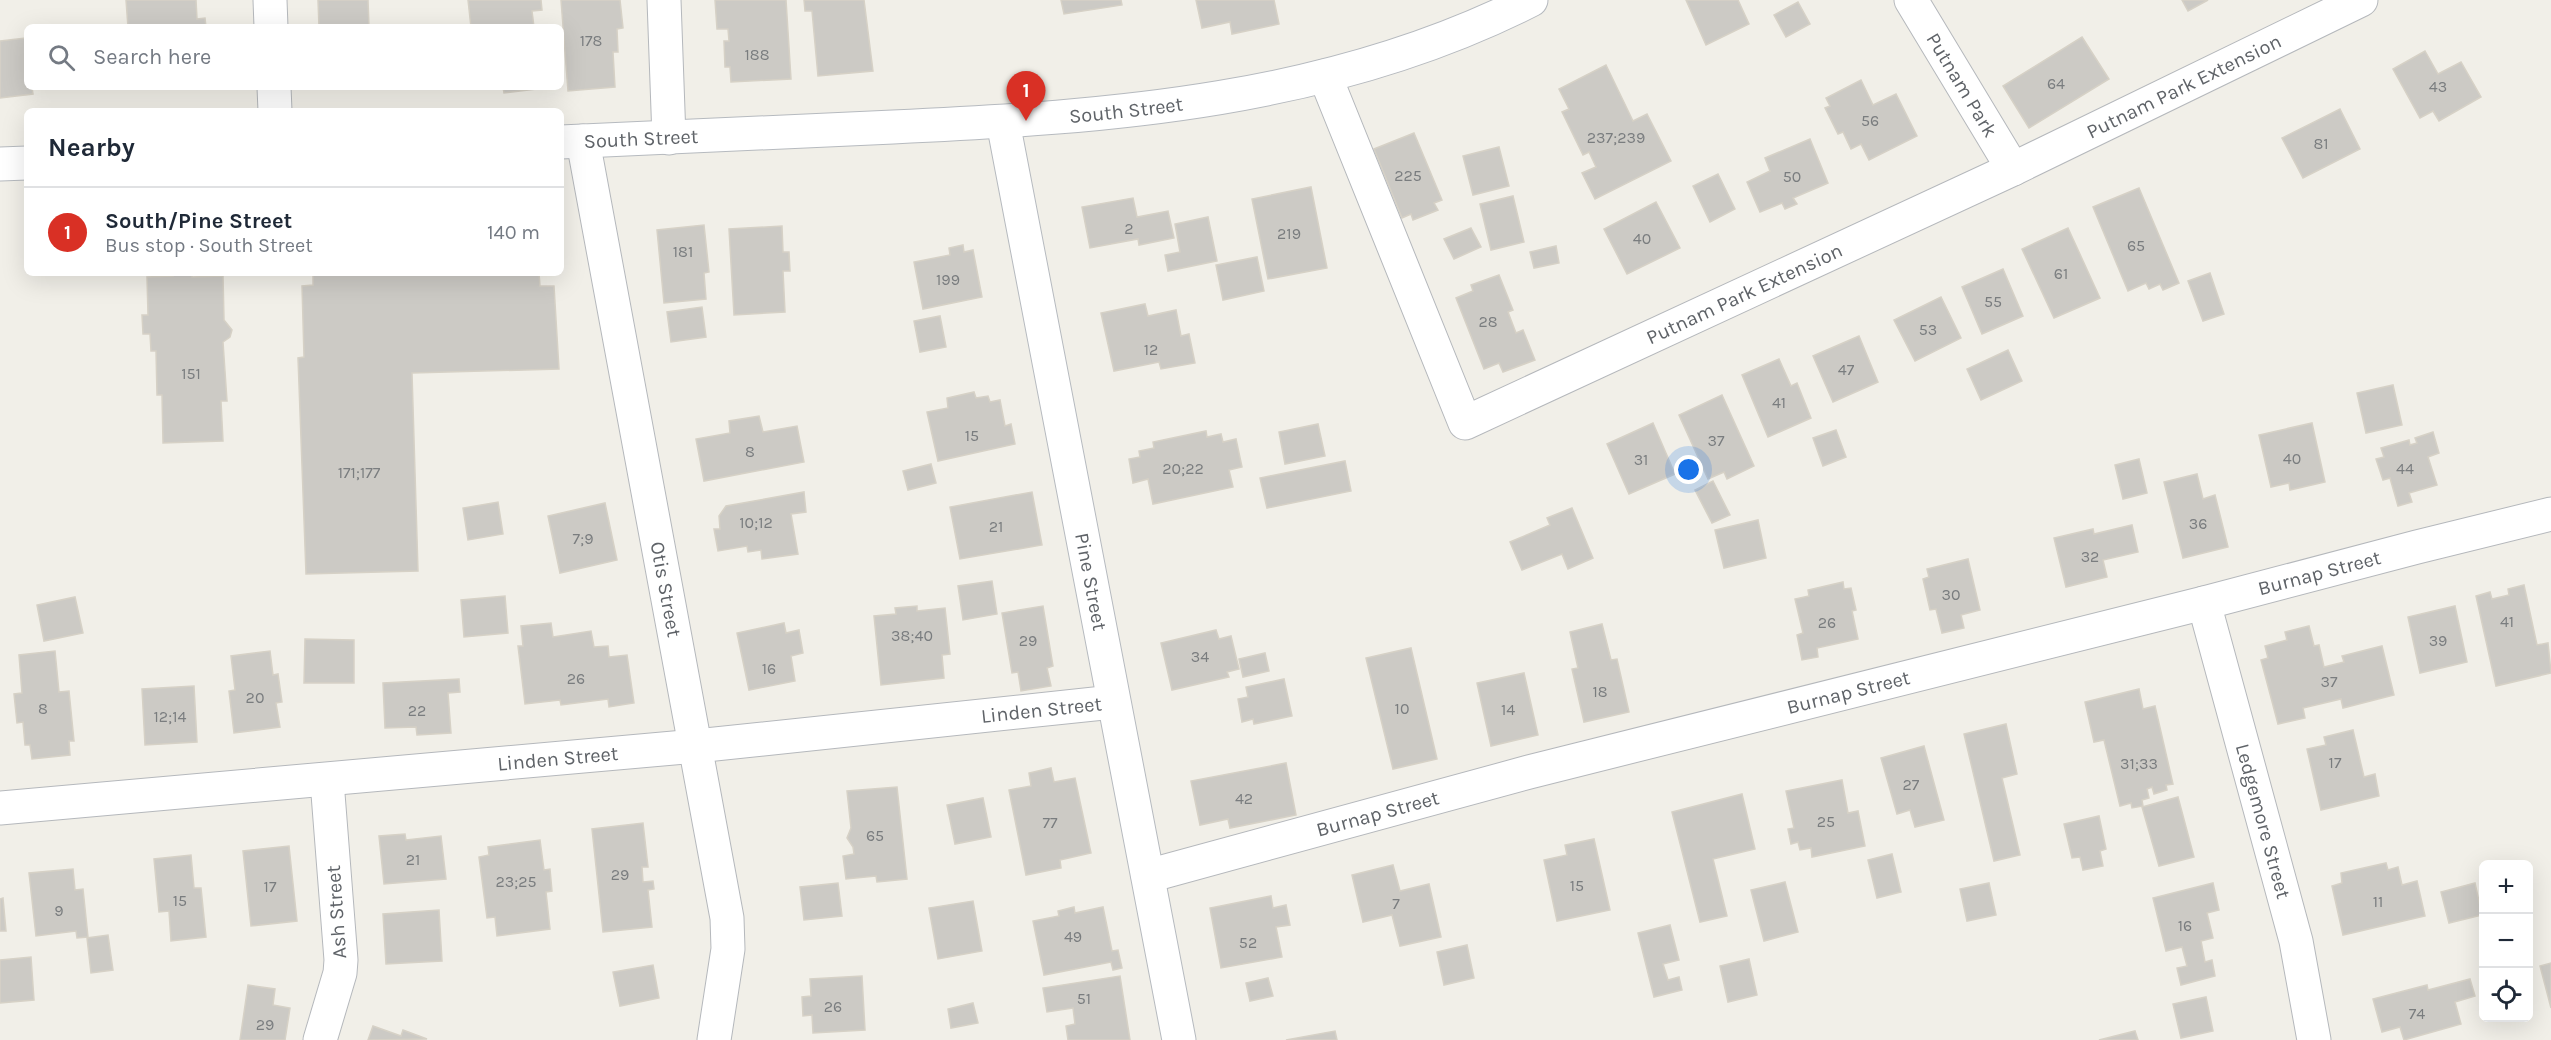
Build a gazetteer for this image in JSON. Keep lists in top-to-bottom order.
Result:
{
  "streets": {
    "street": [
      "Putnam Park",
      "Putnam Park Extension",
      "South Street",
      "Burnap Street",
      "Pine Street",
      "Otis Street",
      "Linden Street",
      "Ledgemore Street",
      "Ash Street"
    ]
  },
  "crossings": [
    ["Putnam Park", "Putnam Park Extension"],
    ["Putnam Park Extension", "South Street"],
    ["South Street", "Pine Street"],
    ["South Street", "Otis Street"],
    ["Burnap Street", "Pine Street"],
    ["Burnap Street", "Ledgemore Street"],
    ["Pine Street", "Linden Street"],
    ["Otis Street", "Linden Street"],
    ["Linden Street", "Ash Street"]
  ],
  "house_numbers": [
    "178",
    "188",
    "64",
    "43",
    "56",
    "237;239",
    "81",
    "225",
    "50",
    "2",
    "219",
    "40",
    "65",
    "181",
    "61",
    "199",
    "55",
    "28",
    "53",
    "12",
    "47",
    "151",
    "41",
    "15",
    "37",
    "8",
    "40",
    "31",
    "20;22",
    "44",
    "171;177",
    "10;12",
    "36",
    "21",
    "7;9",
    "32",
    "30",
    "41",
    "26",
    "38;40",
    "29",
    "39",
    "34",
    "16",
    "26",
    "37",
    "18",
    "20",
    "8",
    "10",
    "14",
    "22",
    "12;14",
    "17",
    "31;33",
    "27",
    "42",
    "25",
    "77",
    "65",
    "21",
    "29",
    "23;25",
    "15",
    "17",
    "15",
    "11",
    "7",
    "9",
    "16",
    "49",
    "52",
    "51",
    "26",
    "74",
    "29"
  ],
  "page": {
    "search": "Search here",
    "pins": "1",
    "heading": "Nearby",
    "list": [
      {
        "mark": "1",
        "name": "South/Pine Street",
        "note": "Bus stop · South Street",
        "value": "140 m"
      }
    ],
    "map_buttons": ["+", "−"]
  }
}
